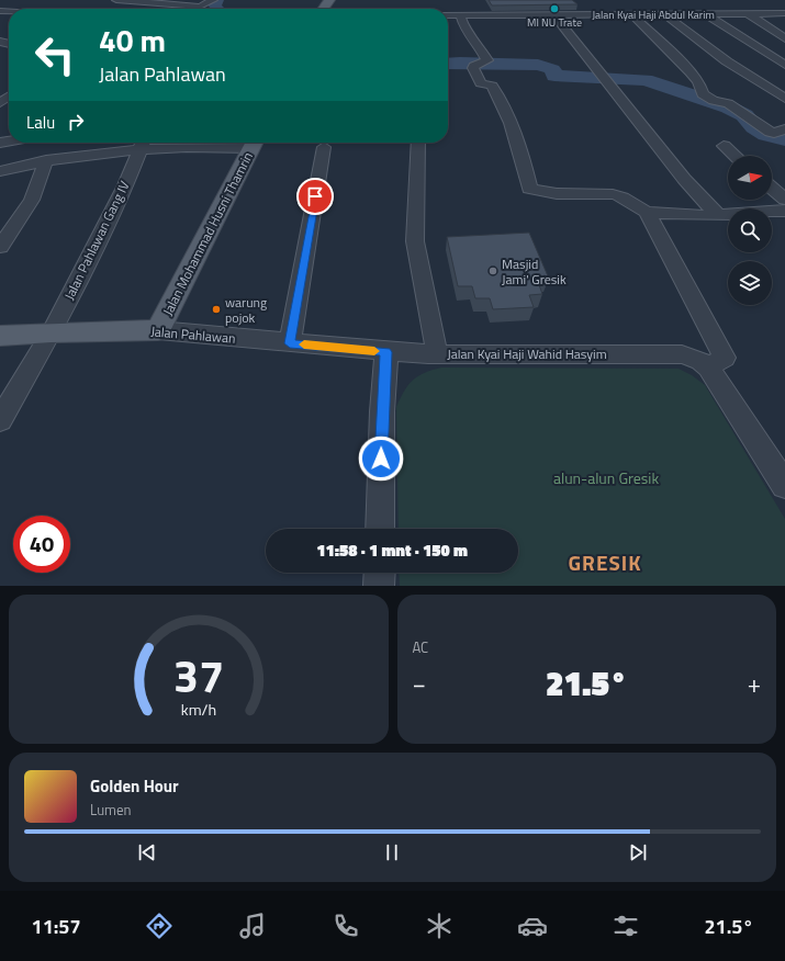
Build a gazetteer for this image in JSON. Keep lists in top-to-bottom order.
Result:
{
  "streets": {
    "main road": ["Jalan Mohammad Husni Thamrin", "Jalan Pahlawan"],
    "street": ["Jalan Kyai Haji Abdul Karim", "Jalan Pahlawan Gang IV", "Jalan Kyai Haji Wahid Hasyim"]
  },
  "crossings": [
    ["Jalan Mohammad Husni Thamrin", "Jalan Pahlawan"],
    ["Jalan Pahlawan Gang IV", "Jalan Pahlawan"],
    ["Jalan Pahlawan", "Jalan Kyai Haji Wahid Hasyim"]
  ],
  "districts": ["GRESIK"],
  "parks": ["alun-alun Gresik"],
  "places": ["MI NU Trate", "Masjid Jami' Gresik", "warung pojok"],
  "north": "right",
  "page": {
    "turn": ["40 m", "Jalan Pahlawan"],
    "then": "Lalu",
    "limit": "40",
    "trip": "11:58 · 1 mnt · 150 m",
    "tile": "AC",
    "heat": ["−", "21.5°", "+"],
    "song": ["Golden Hour", "Lumen"],
    "tabs": ["11:57", "21.5°"],
    "gauge": ["37", "km/h"]
  }
}
